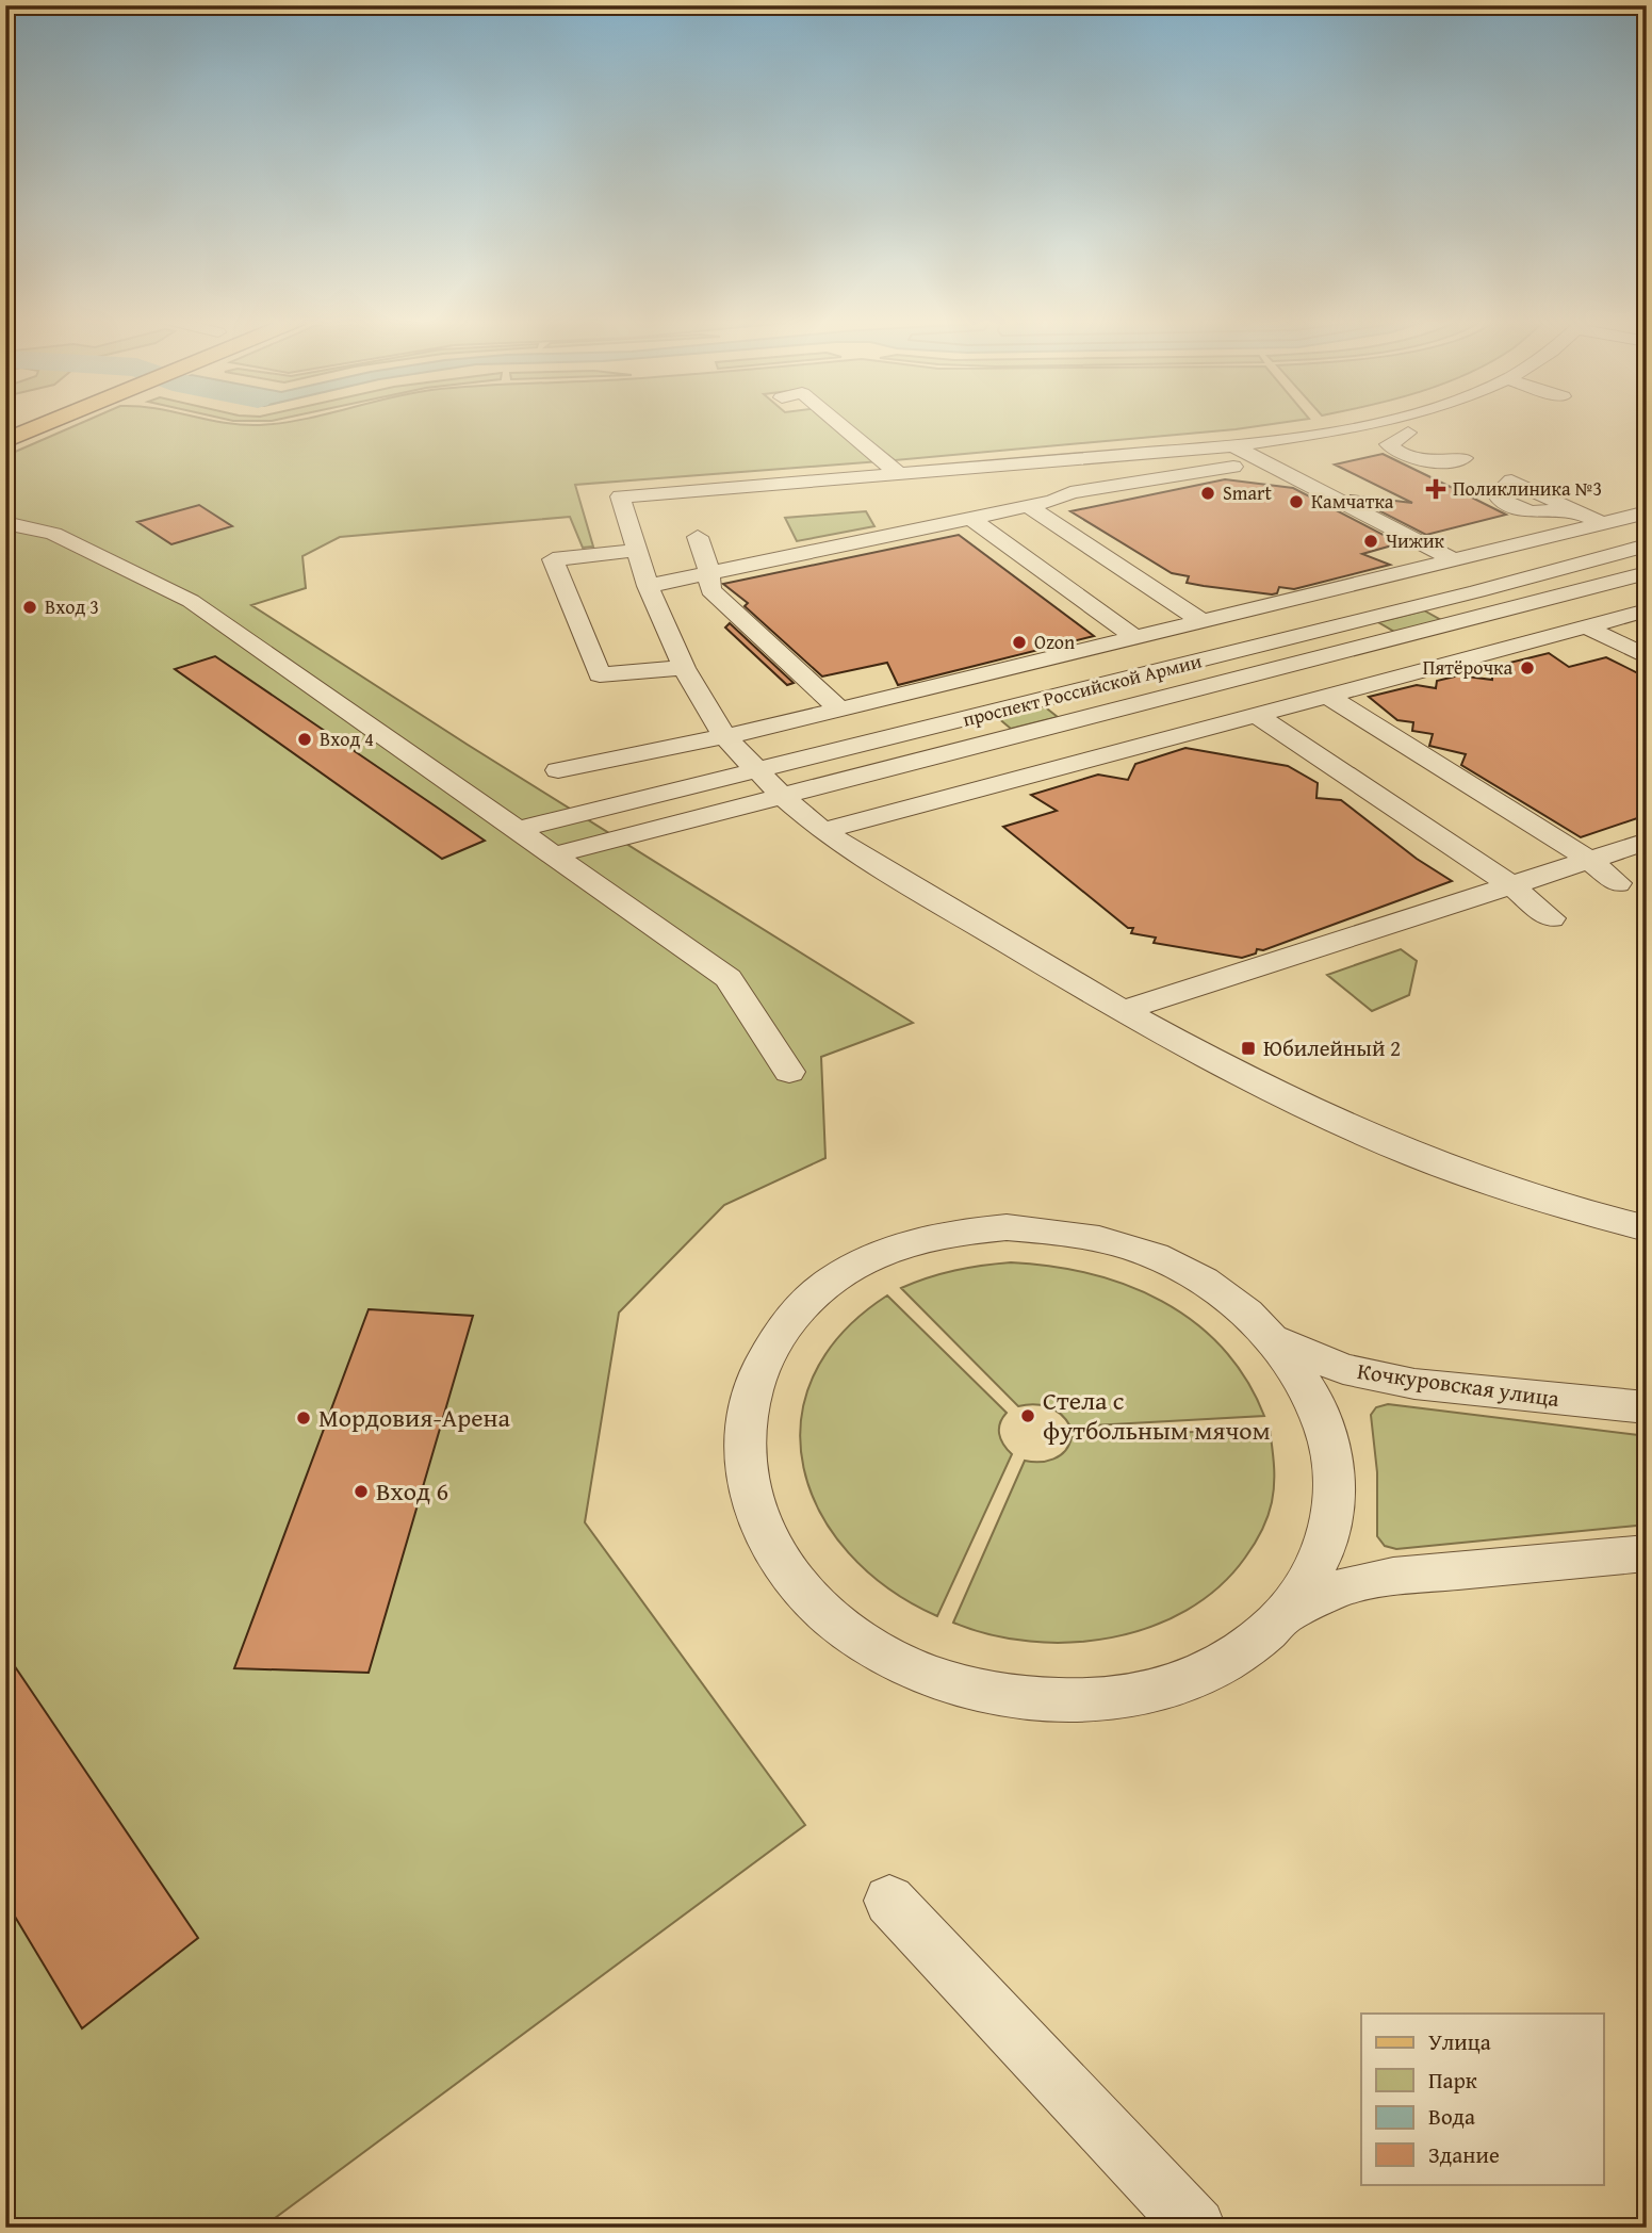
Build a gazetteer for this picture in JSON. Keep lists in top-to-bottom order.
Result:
{
  "streets": {
    "street": ["проспект Российской Армии", "Кочкуровская улица"]
  },
  "places": {
    "health": ["Поликлиника №3"],
    "other": [
      "Smart",
      "Камчатка",
      "Чижик",
      "Вход 3",
      "Ozon",
      "Пятёрочка",
      "Вход 4",
      "Стела с футбольным мячом",
      "Мордовия-Арена",
      "Вход 6"
    ],
    "transit": ["Юбилейный 2"]
  },
  "legend": [
    "Улица",
    "Парк",
    "Вода",
    "Здание"
  ]
}
